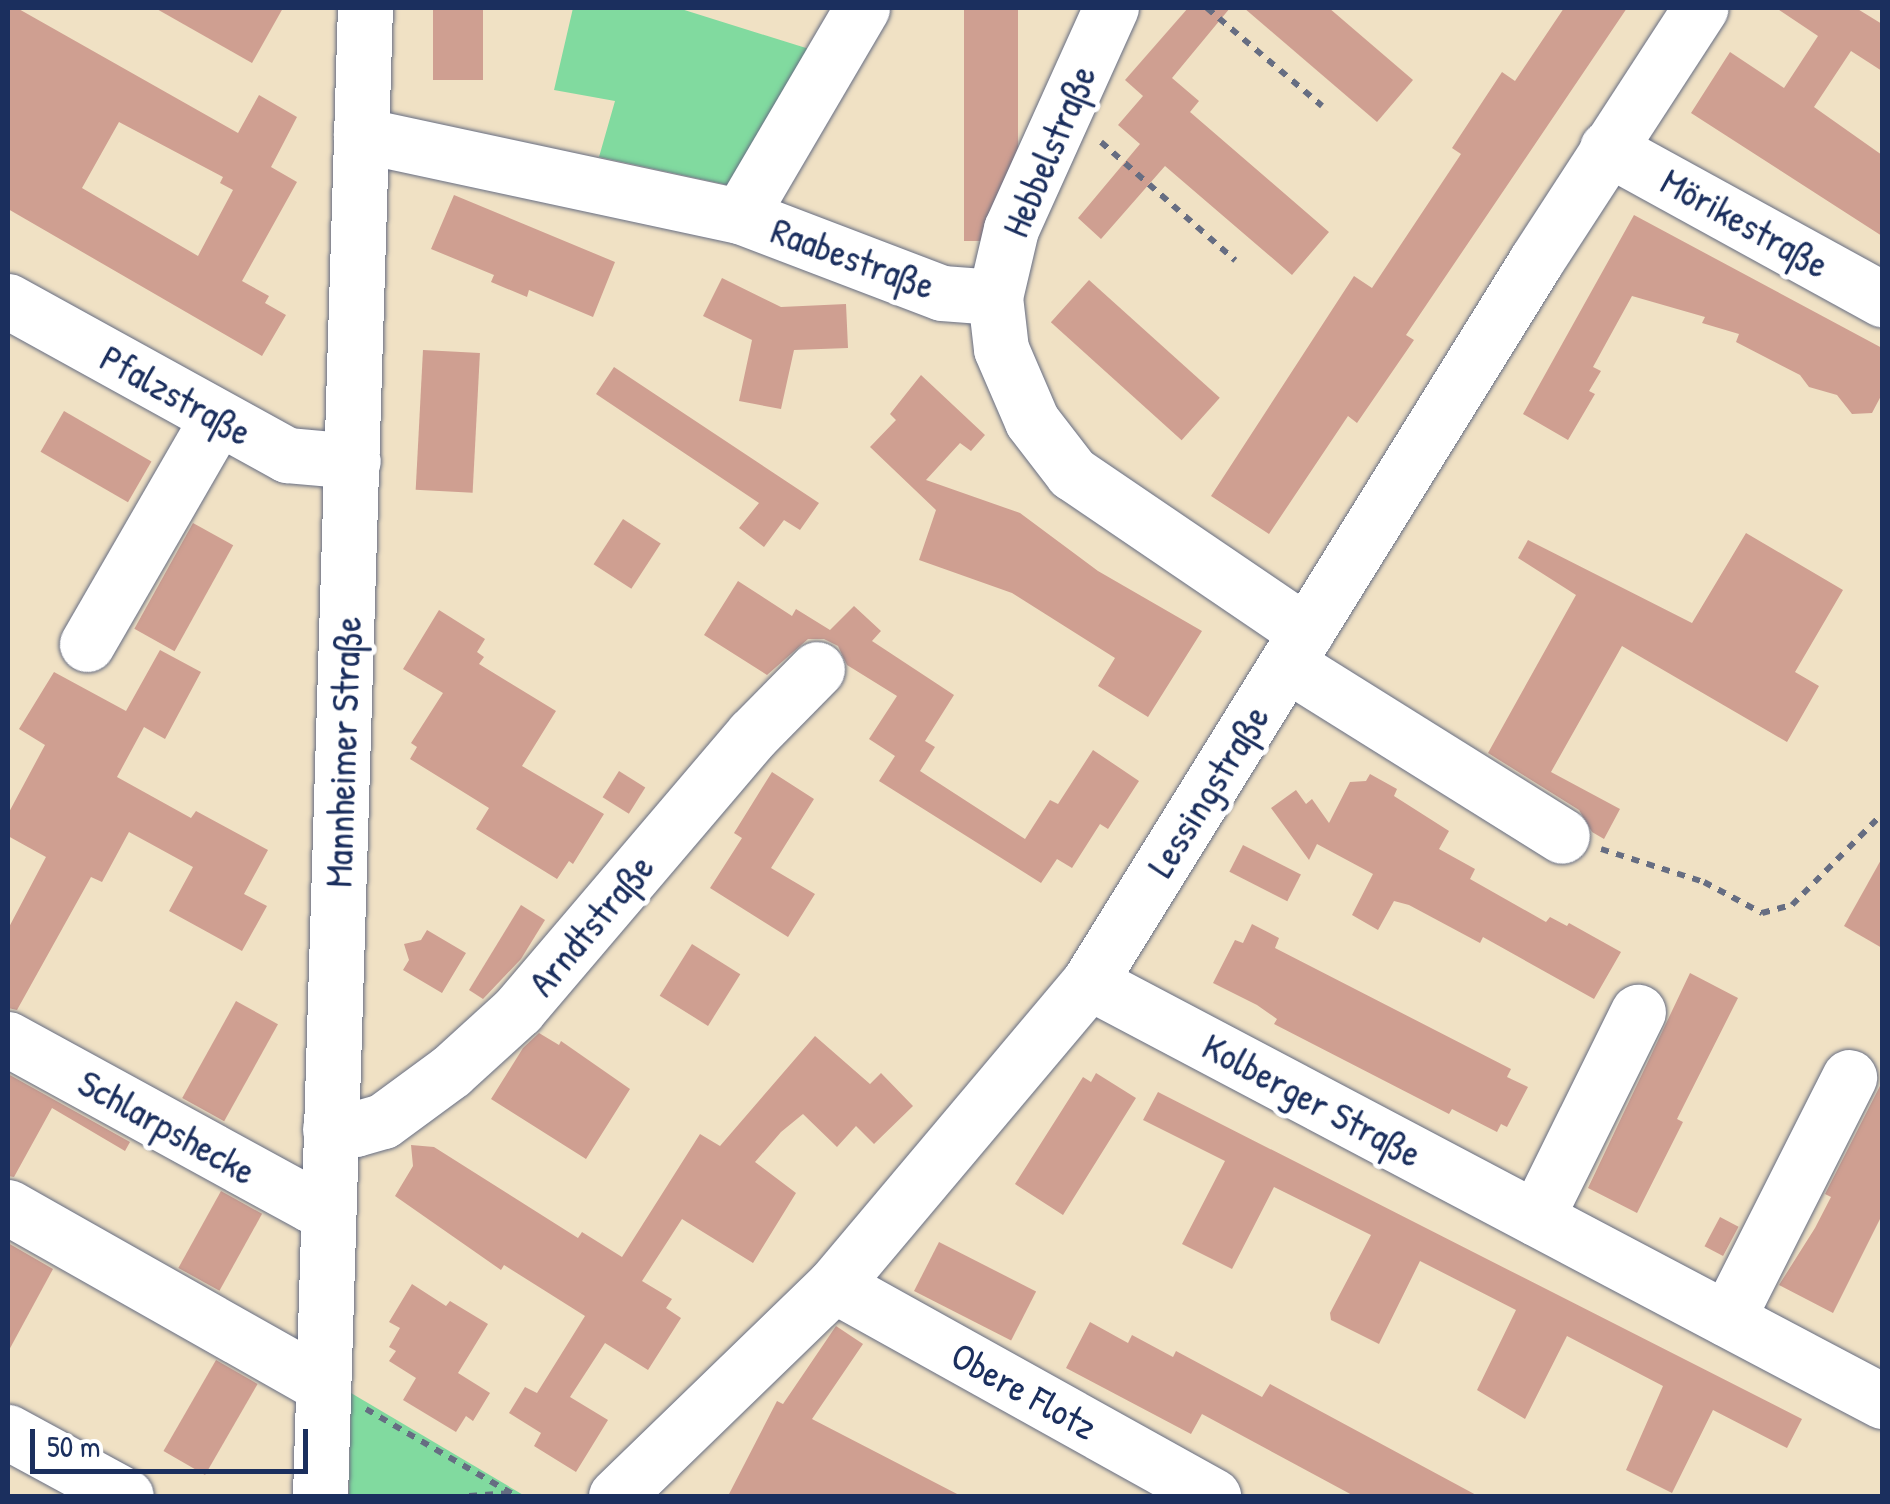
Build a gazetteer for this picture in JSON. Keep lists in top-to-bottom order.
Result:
{
  "streets": {
    "street": [
      "Hebbelstraße",
      "Mörikestraße",
      "Raabestraße",
      "Pfalzstraße",
      "Mannheimer Straße",
      "Lessingstraße",
      "Arndtstraße",
      "Kolberger Straße",
      "Schlarpshecke",
      "Obere Flotz"
    ]
  },
  "crossings": [
    ["Hebbelstraße", "Raabestraße"],
    ["Mörikestraße", "Lessingstraße"],
    ["Raabestraße", "Mannheimer Straße"],
    ["Pfalzstraße", "Mannheimer Straße"],
    ["Mannheimer Straße", "Arndtstraße"],
    ["Mannheimer Straße", "Schlarpshecke"],
    ["Lessingstraße", "Kolberger Straße"],
    ["Lessingstraße", "Obere Flotz"]
  ],
  "scale_bar": "50 m"
}
